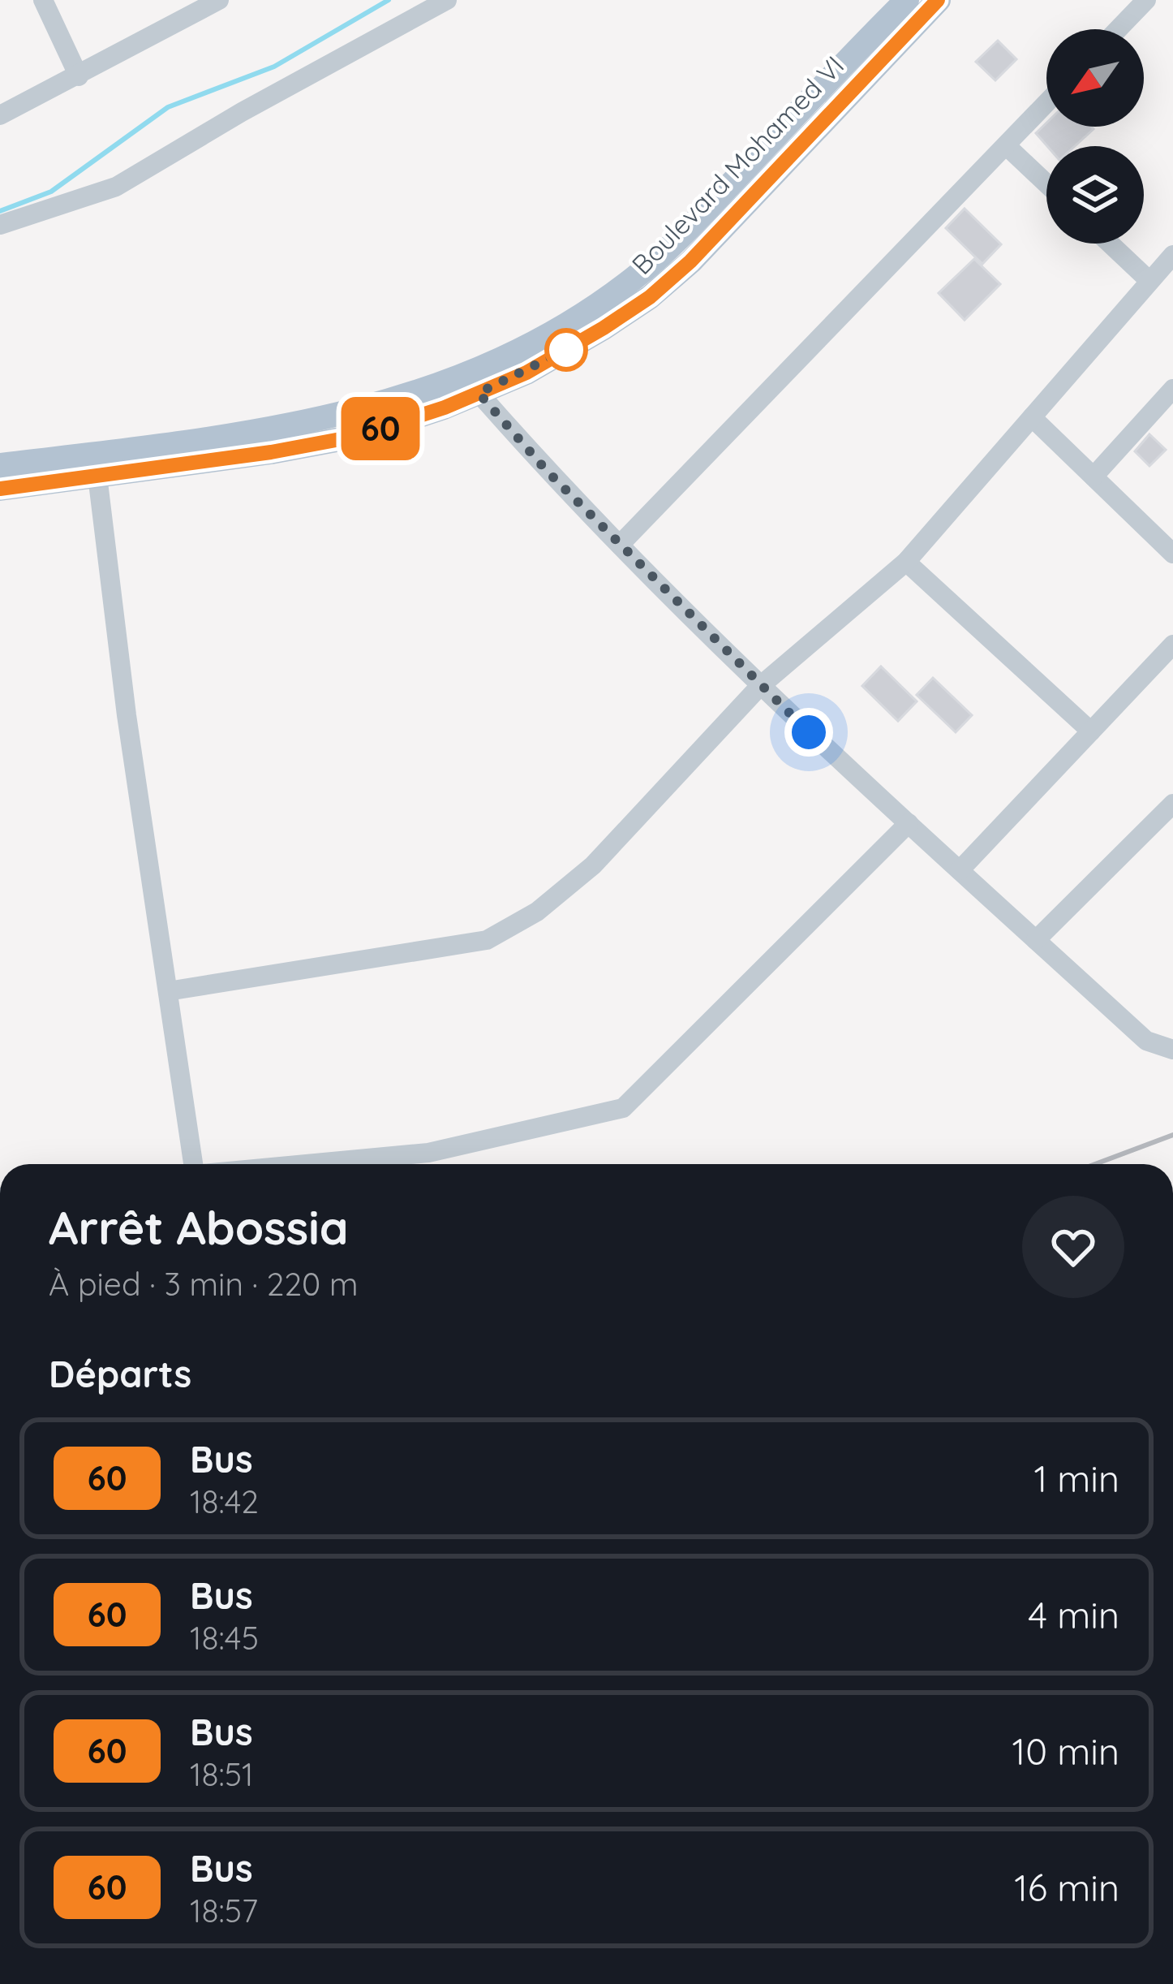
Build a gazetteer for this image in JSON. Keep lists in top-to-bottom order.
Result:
{
  "streets": {
    "main road": ["Boulevard Mohamed VI"]
  },
  "lines": ["bus line 60"],
  "north": "bottom left",
  "page": {
    "on_map": "60",
    "heading": [
      ["Arrêt Abossia", "À pied · 3 min · 220 m"],
      "Départs"
    ],
    "list": [
      {
        "mark": "60",
        "name": "Bus",
        "note": "18:42",
        "value": "1 min"
      },
      {
        "mark": "60",
        "name": "Bus",
        "note": "18:45",
        "value": "4 min"
      },
      {
        "mark": "60",
        "name": "Bus",
        "note": "18:51",
        "value": "10 min"
      },
      {
        "mark": "60",
        "name": "Bus",
        "note": "18:57",
        "value": "16 min"
      }
    ]
  }
}
